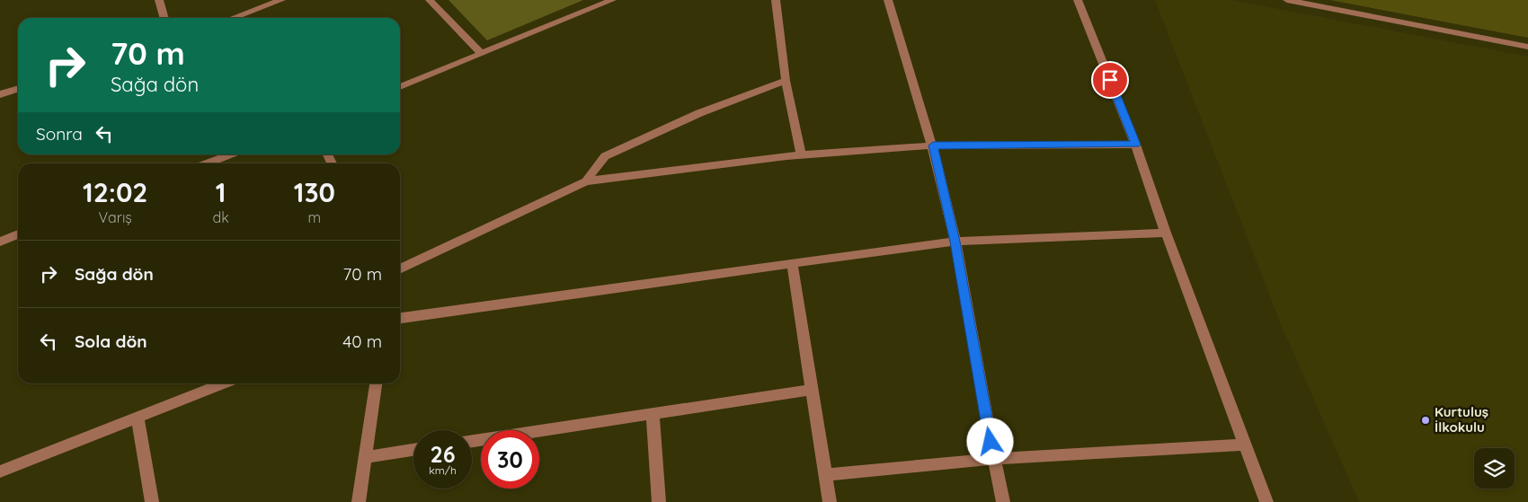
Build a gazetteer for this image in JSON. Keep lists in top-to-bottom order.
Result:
{
  "places": ["Kurtuluş İlkokulu"],
  "page": {
    "turn": ["70 m", "Sağa dön"],
    "then": "Sonra",
    "eta": [
      "12:02",
      "Varış",
      "1",
      "dk",
      "130",
      "m"
    ],
    "list": [
      {
        "name": "Sağa dön",
        "value": "70 m"
      },
      {
        "name": "Sola dön",
        "value": "40 m"
      }
    ],
    "speed": "26 km/h",
    "limit": "30"
  }
}
